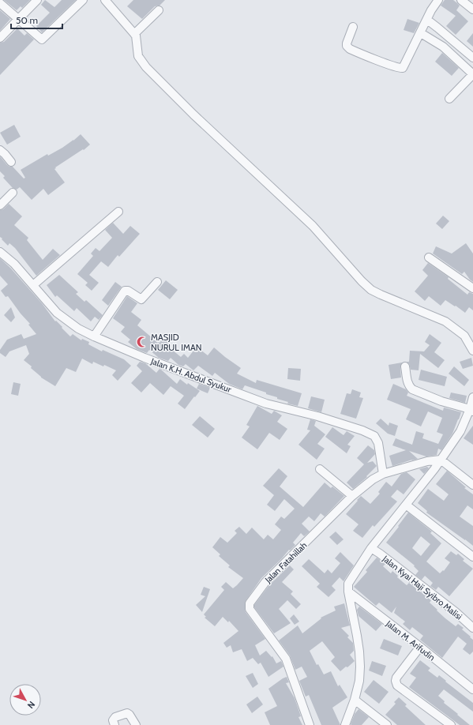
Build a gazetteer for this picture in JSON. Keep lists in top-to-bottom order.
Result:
{
  "streets": {
    "street": [
      "Jalan K.H. Abdul Syukur",
      "Jalan Fatahillah",
      "Jalan Kyai Haji Syibro Malisi",
      "Jalan M. Arifudin"
    ]
  },
  "crossings": [
    ["Jalan K.H. Abdul Syukur", "Jalan Fatahillah"]
  ],
  "places": {
    "mosque": ["MASJID NURUL IMAN"]
  },
  "scale_bar": "50 m",
  "north": "bottom right"
}
